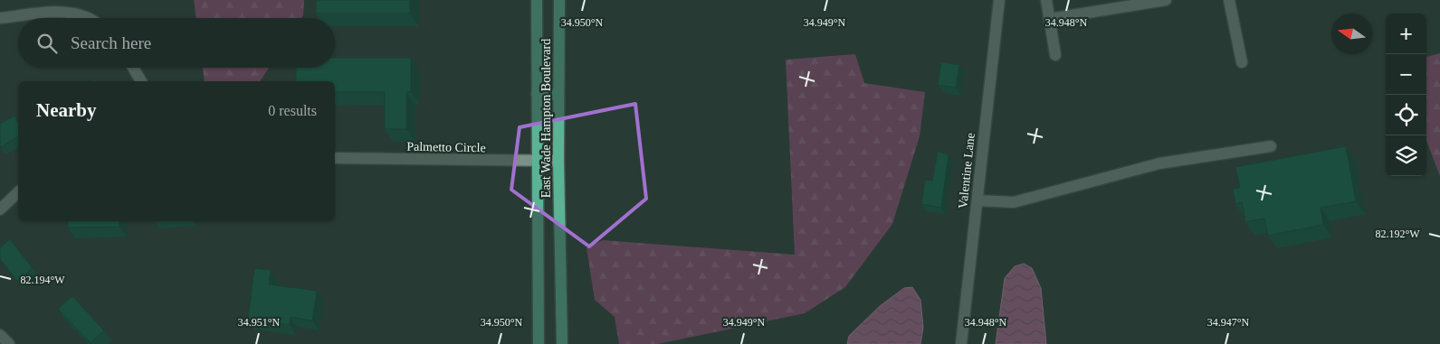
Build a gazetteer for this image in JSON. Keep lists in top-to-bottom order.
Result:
{
  "streets": {
    "main road": ["East Wade Hampton Boulevard"],
    "street": ["Palmetto Circle", "Valentine Lane"]
  },
  "crossings": [
    ["East Wade Hampton Boulevard", "Palmetto Circle"]
  ],
  "north": "left",
  "page": {
    "map_buttons": ["+", "−"],
    "search": "Search here",
    "heading": ["Nearby", "0 results"]
  },
  "coordinates": [
    "34.950°N",
    "34.949°N",
    "34.948°N",
    "82.192°W",
    "82.194°W",
    "34.951°N",
    "34.947°N"
  ]
}
